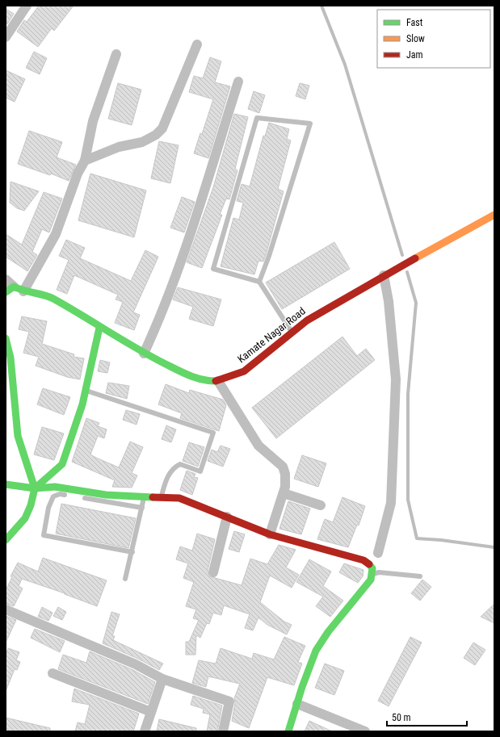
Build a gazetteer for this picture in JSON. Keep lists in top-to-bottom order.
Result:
{
  "streets": {
    "street": ["Kamate Nagar Road"]
  },
  "legend": ["Fast", "Slow", "Jam"],
  "scale_bar": "50 m"
}
